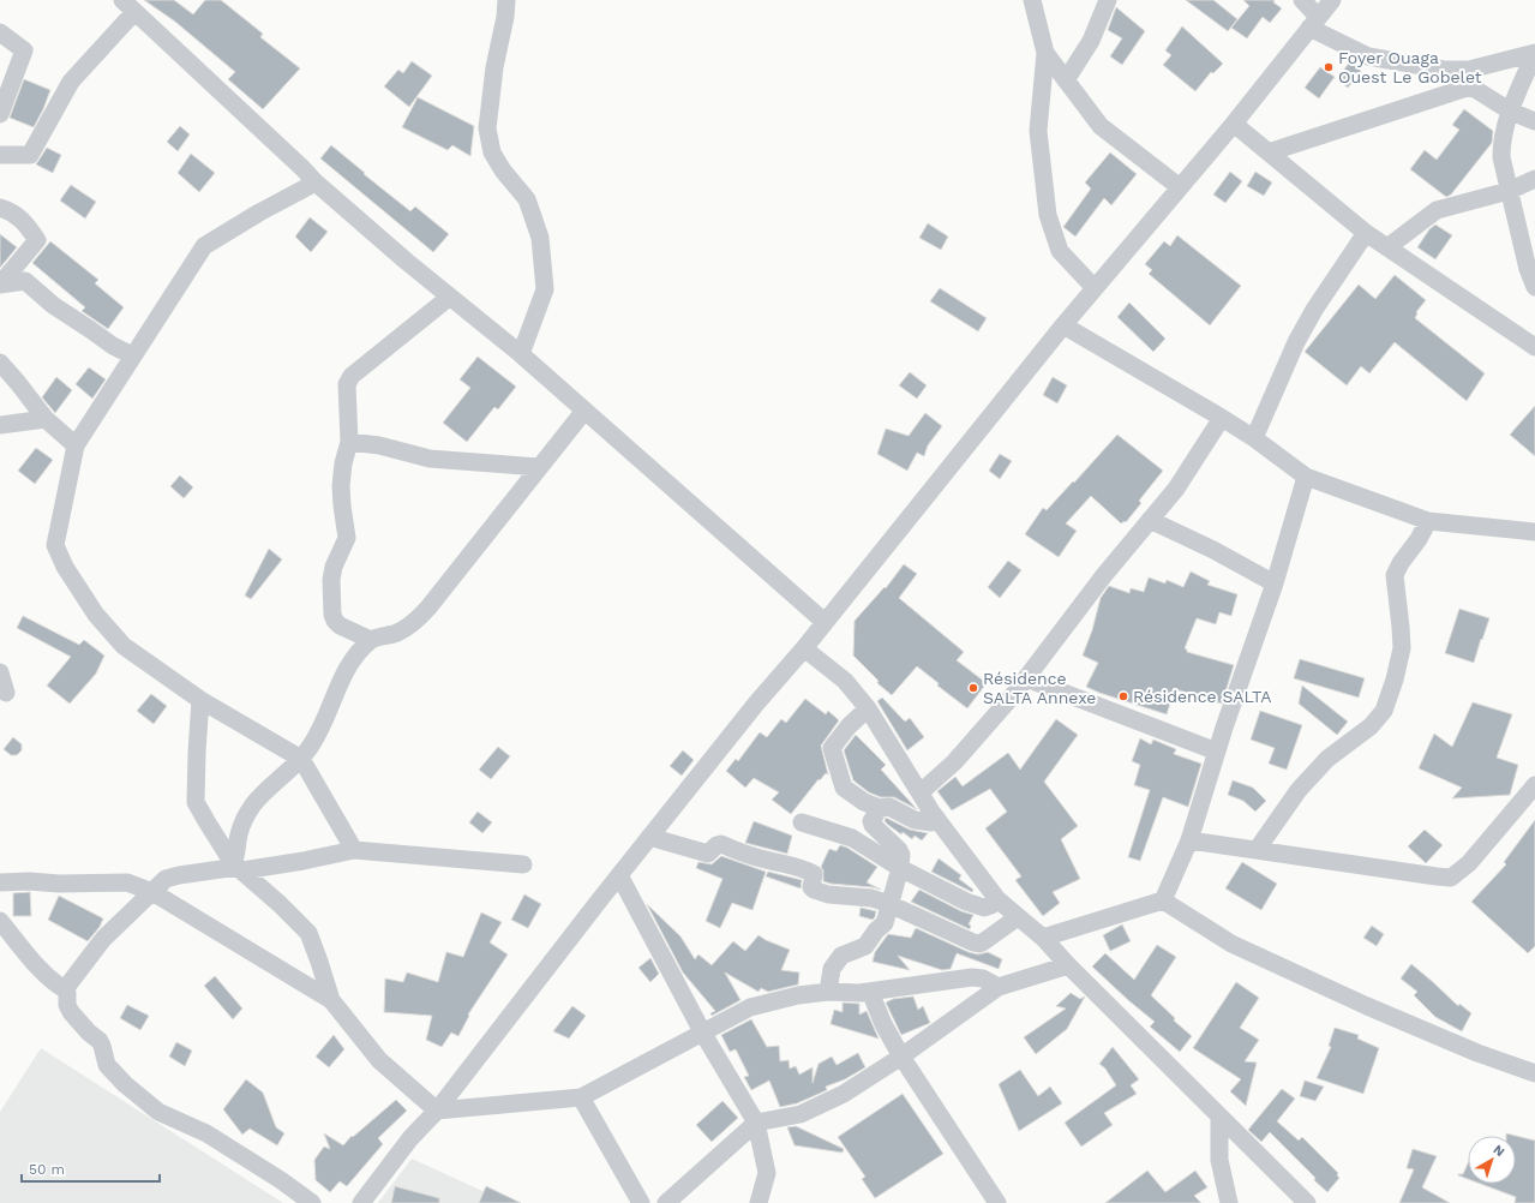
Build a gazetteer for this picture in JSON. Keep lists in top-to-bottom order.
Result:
{
  "places": ["Foyer Ouaga Ouest Le Gobelet", "Résidence SALTA Annexe", "Résidence SALTA"],
  "scale_bar": "50 m",
  "north": "top right"
}
